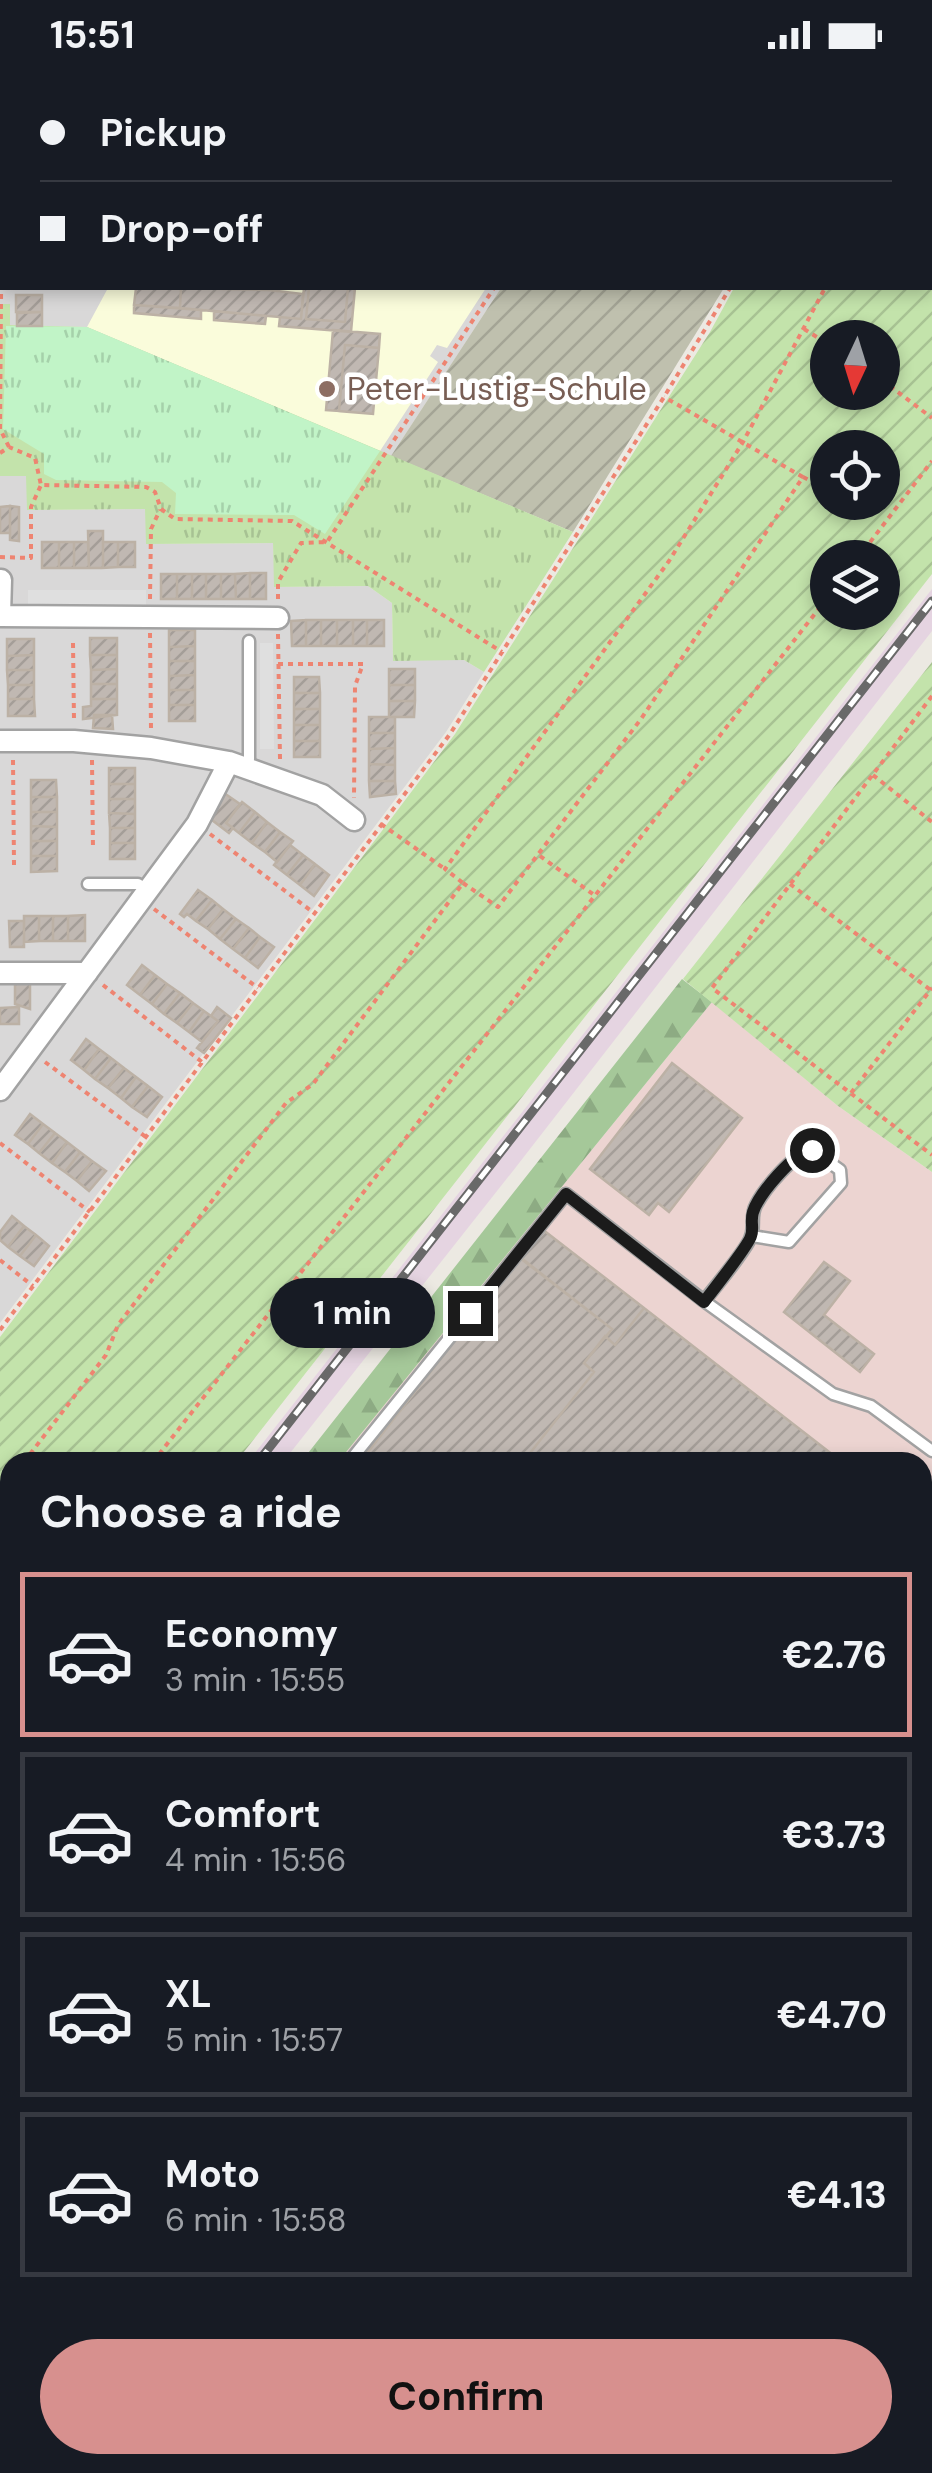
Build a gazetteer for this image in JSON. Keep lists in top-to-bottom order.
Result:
{
  "places": ["Peter-Lustig-Schule"],
  "north": "bottom",
  "page": {
    "status": "15:51",
    "banner": ["Pickup", "Drop-off"],
    "bubble": "1 min",
    "heading": "Choose a ride",
    "list": [
      {
        "name": "Economy",
        "note": "3 min · 15:55",
        "value": "€2.76"
      },
      {
        "name": "Comfort",
        "note": "4 min · 15:56",
        "value": "€3.73"
      },
      {
        "name": "XL",
        "note": "5 min · 15:57",
        "value": "€4.70"
      },
      {
        "name": "Moto",
        "note": "6 min · 15:58",
        "value": "€4.13"
      }
    ],
    "buttons": "Confirm"
  }
}
